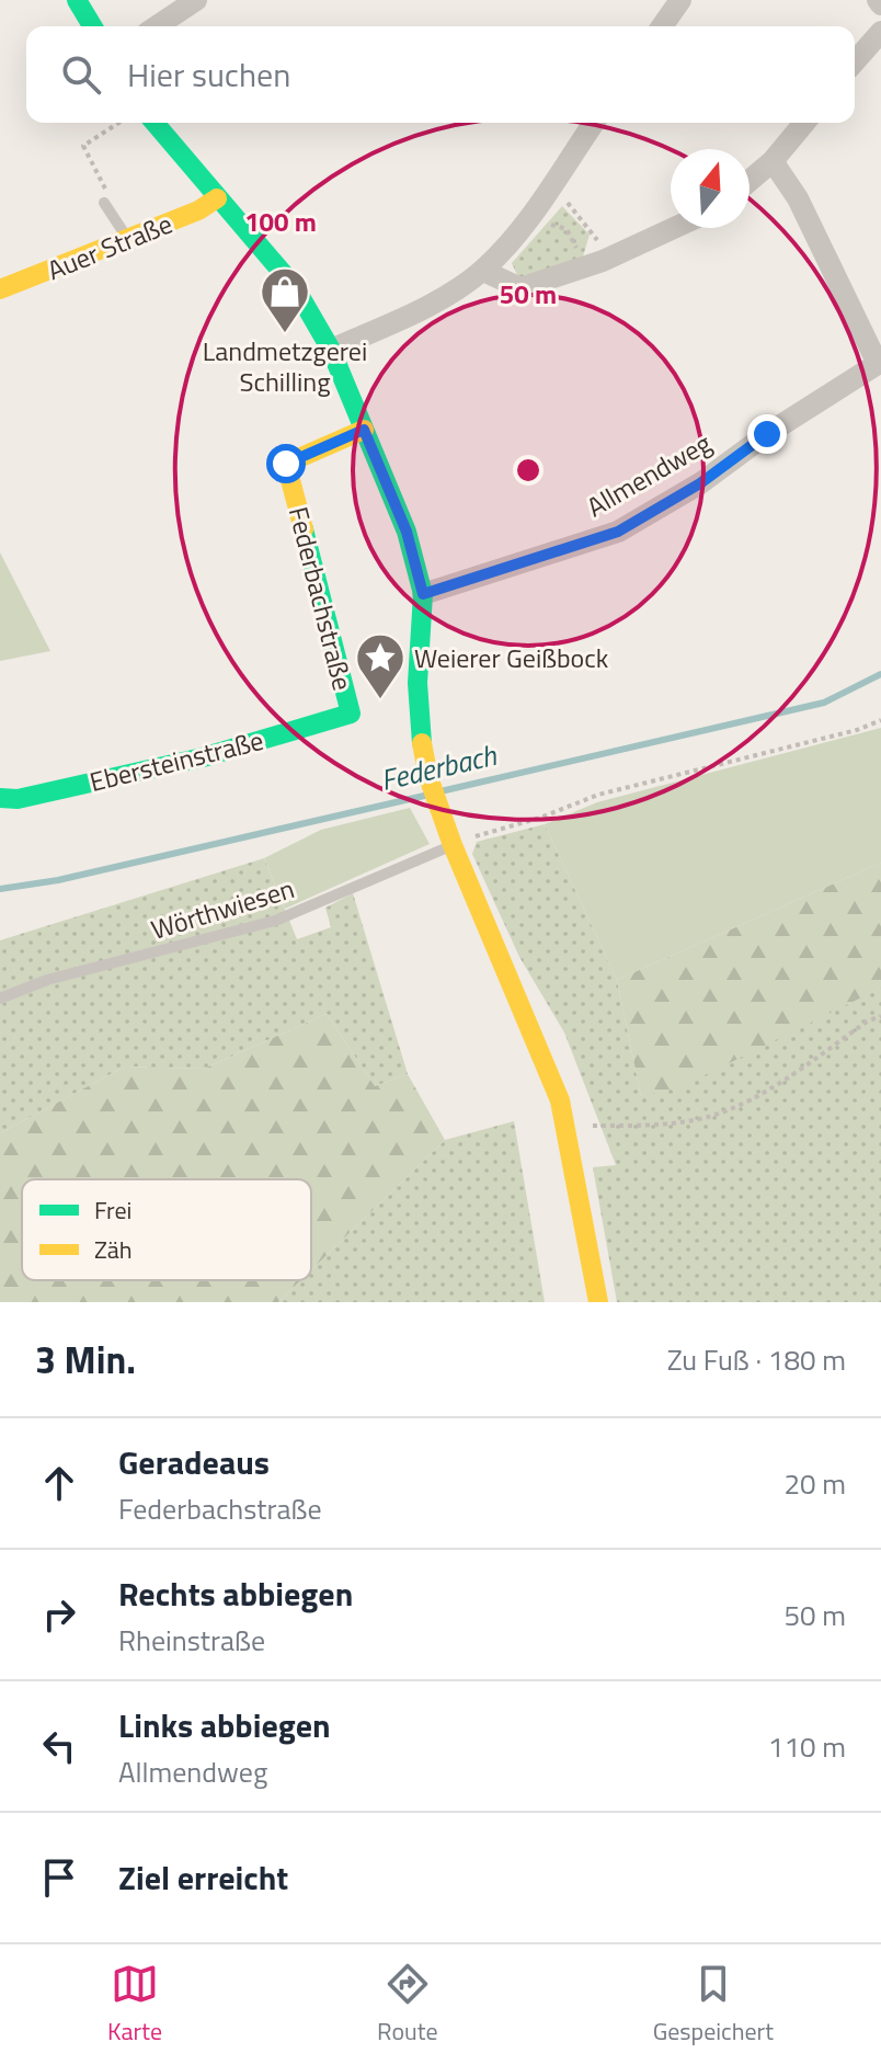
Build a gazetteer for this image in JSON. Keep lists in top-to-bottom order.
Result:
{
  "streets": {
    "main road": ["Auer Straße", "Federbachstraße", "Ebersteinstraße"],
    "street": ["Allmendweg"],
    "lane": ["Wörthwiesen"]
  },
  "crossings": [
    ["Federbachstraße", "Ebersteinstraße"]
  ],
  "water": ["Federbach"],
  "places": {
    "shop": ["Landmetzgerei Schilling"],
    "place": ["Weierer Geißbock"]
  },
  "legend": ["Frei", "Zäh"],
  "north": "top",
  "page": {
    "search": "Hier suchen",
    "heading": ["3 Min.", "Zu Fuß · 180 m"],
    "list": [
      ["Geradeaus", "Federbachstraße", "20 m"],
      ["Rechts abbiegen", "Rheinstraße", "50 m"],
      ["Links abbiegen", "Allmendweg", "110 m"],
      "Ziel erreicht"
    ],
    "nav": ["Karte", "Route", "Gespeichert"]
  },
  "rings": ["100 m", "50 m"]
}
